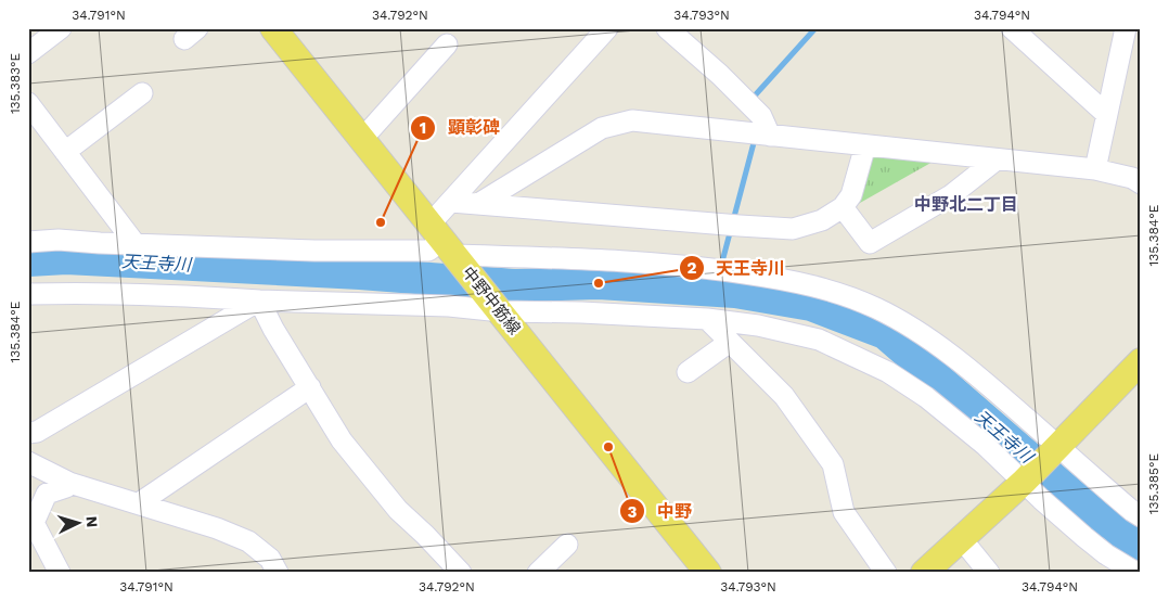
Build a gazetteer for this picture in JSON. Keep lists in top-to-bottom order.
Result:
{
  "streets": {
    "main road": ["中野中筋線"]
  },
  "districts": ["中野北二丁目"],
  "water": ["天王寺川"],
  "places": ["顕彰碑", "天王寺川", "中野"],
  "north": "right",
  "coordinates": [
    "34.791°N",
    "34.792°N",
    "34.793°N",
    "34.794°N",
    "135.383°E",
    "135.384°E",
    "135.385°E"
  ]
}
